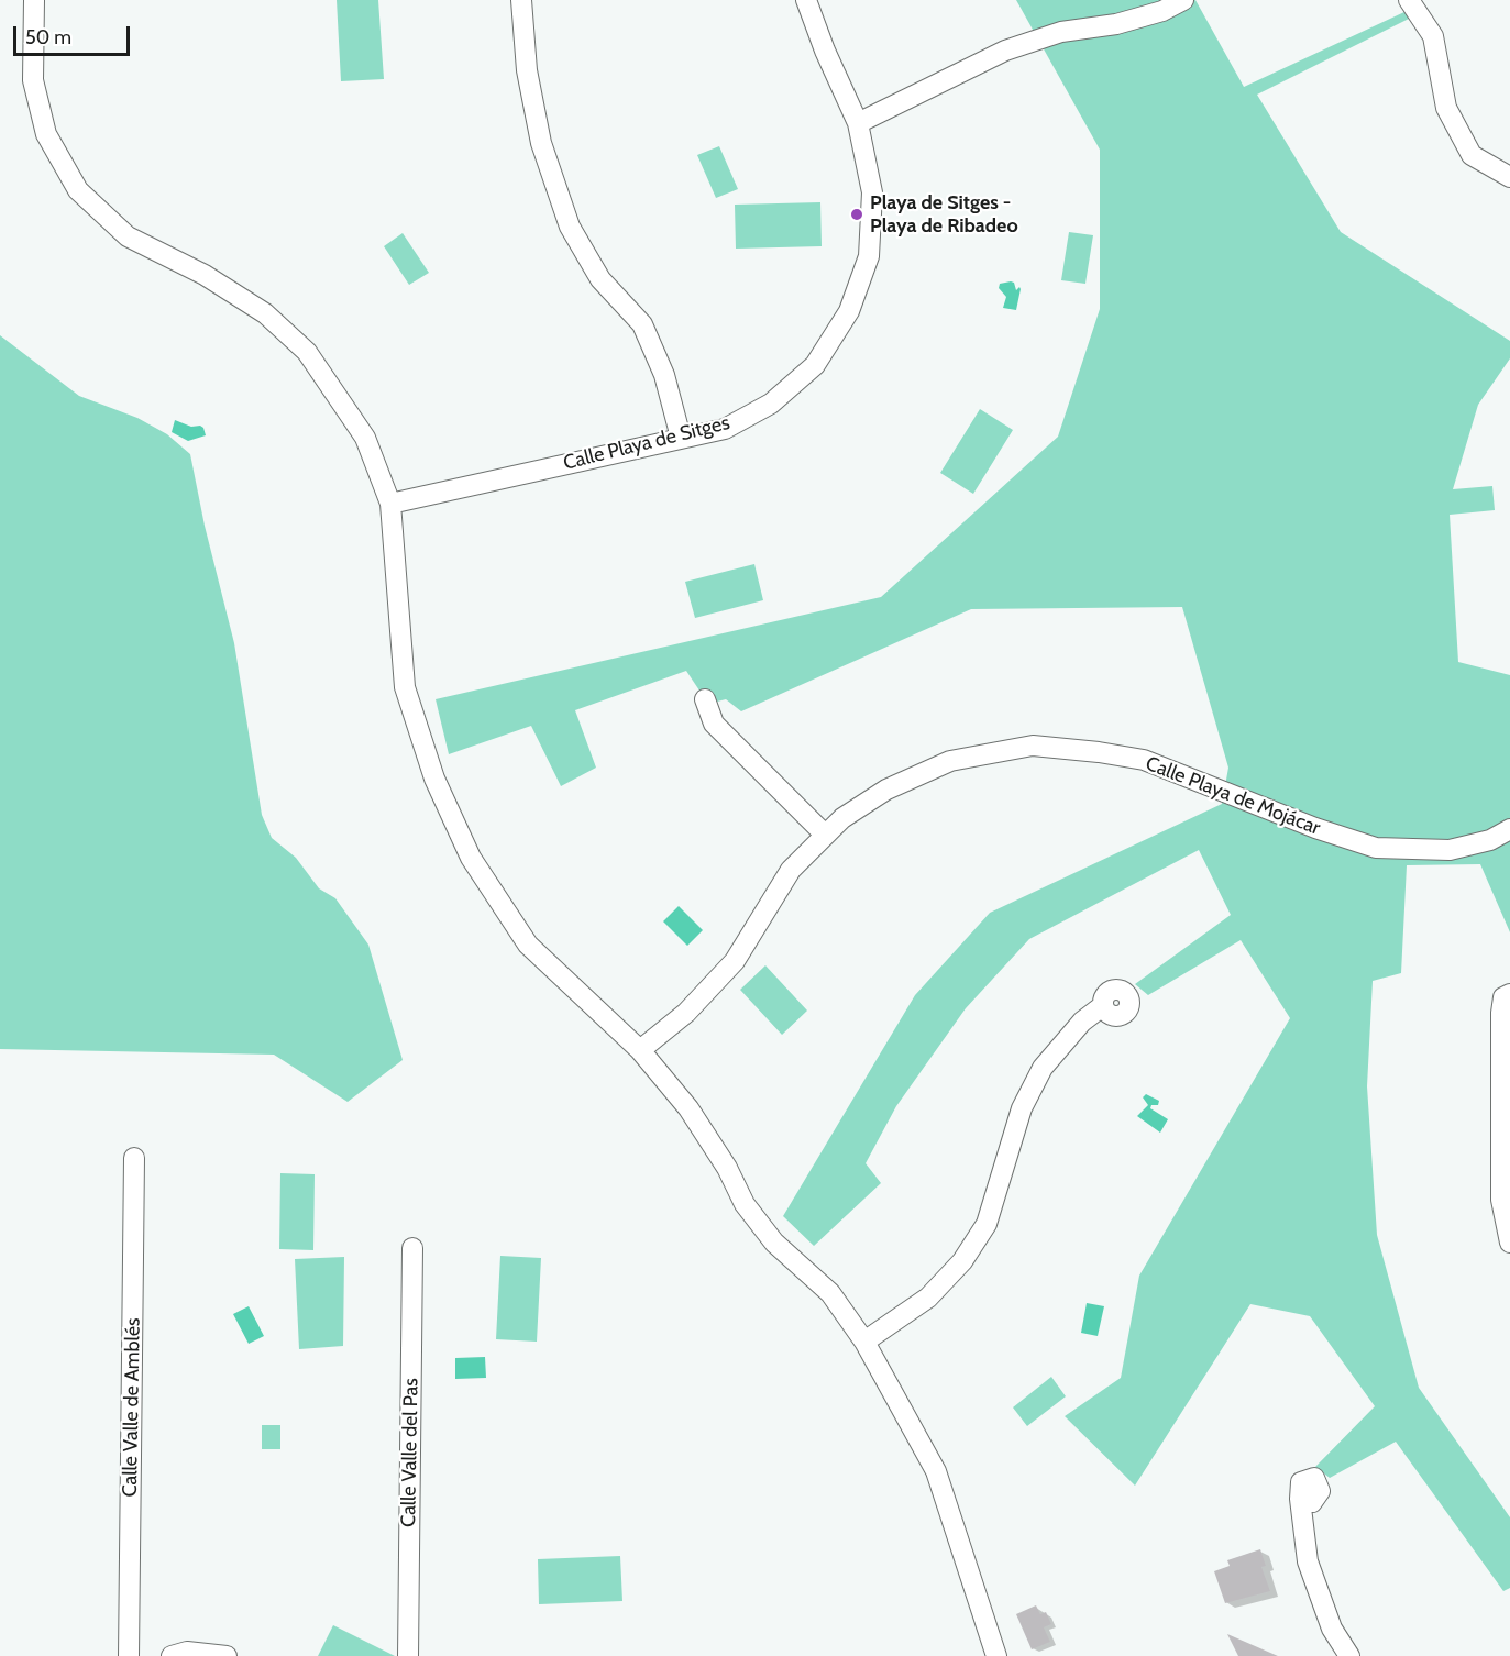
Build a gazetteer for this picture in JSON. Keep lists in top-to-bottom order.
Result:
{
  "streets": {
    "street": [
      "Calle Playa de Sitges",
      "Calle Playa de Mojácar",
      "Calle Valle de Amblés",
      "Calle Valle del Pas"
    ]
  },
  "places": ["Playa de Sitges - Playa de Ribadeo"],
  "scale_bar": "50 m"
}
